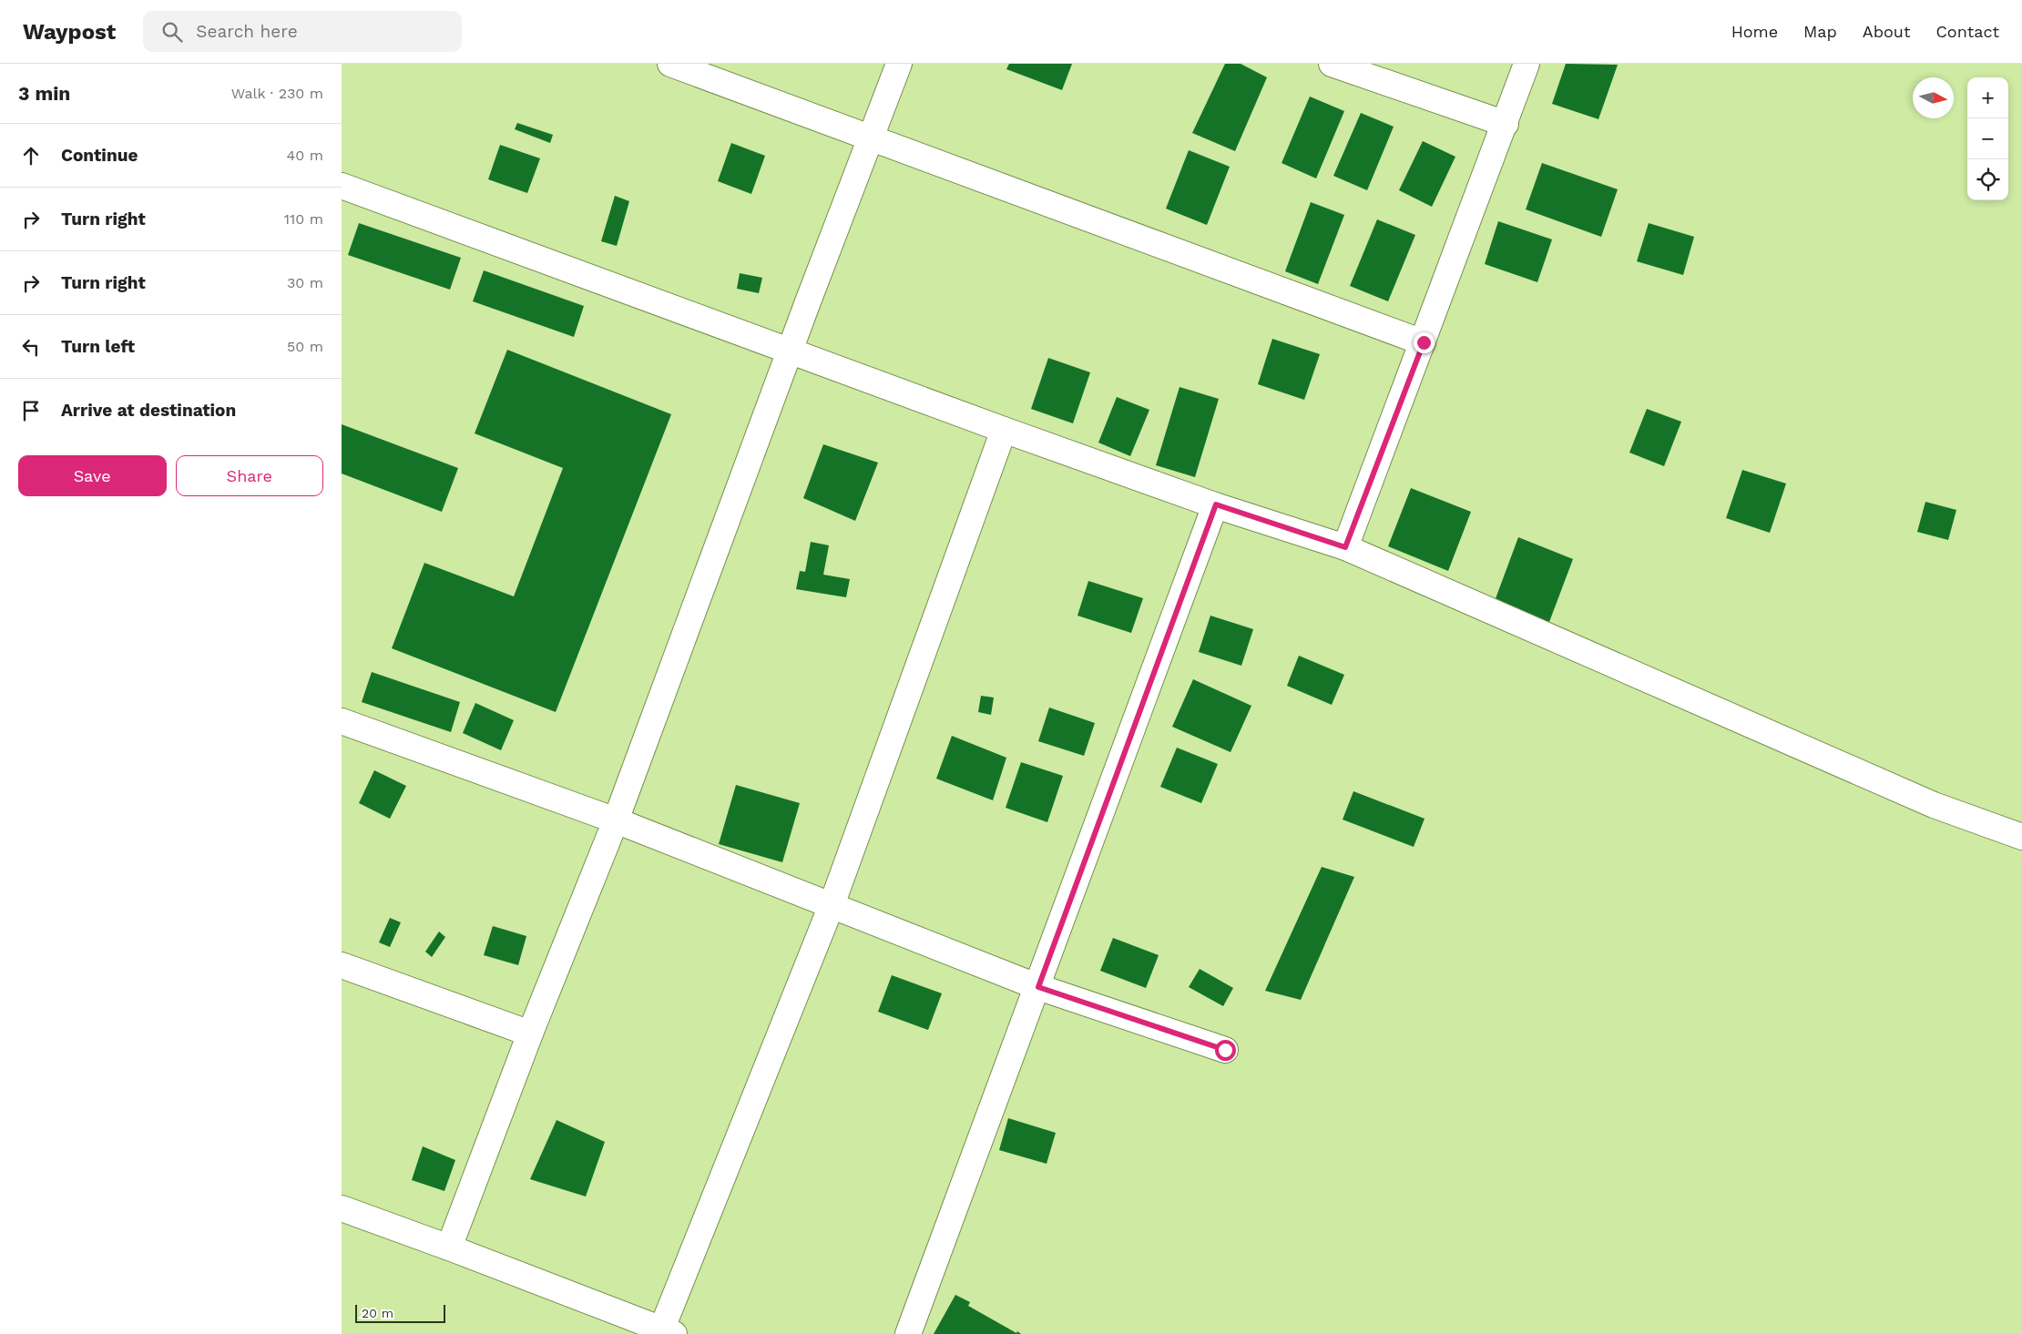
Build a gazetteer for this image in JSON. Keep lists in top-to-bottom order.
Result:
{
  "scale_bar": "20 m",
  "north": "right",
  "page": {
    "header": "Waypost",
    "search": "Search here",
    "nav": [
      "Home",
      "Map",
      "About",
      "Contact"
    ],
    "heading": ["3 min", "Walk · 230 m"],
    "map_buttons": ["+", "−"],
    "list": [
      ["Continue", "40 m"],
      ["Turn right", "110 m"],
      ["Turn right", "30 m"],
      ["Turn left", "50 m"],
      "Arrive at destination"
    ],
    "buttons": ["Save", "Share"],
    "scale": "20 m"
  }
}
